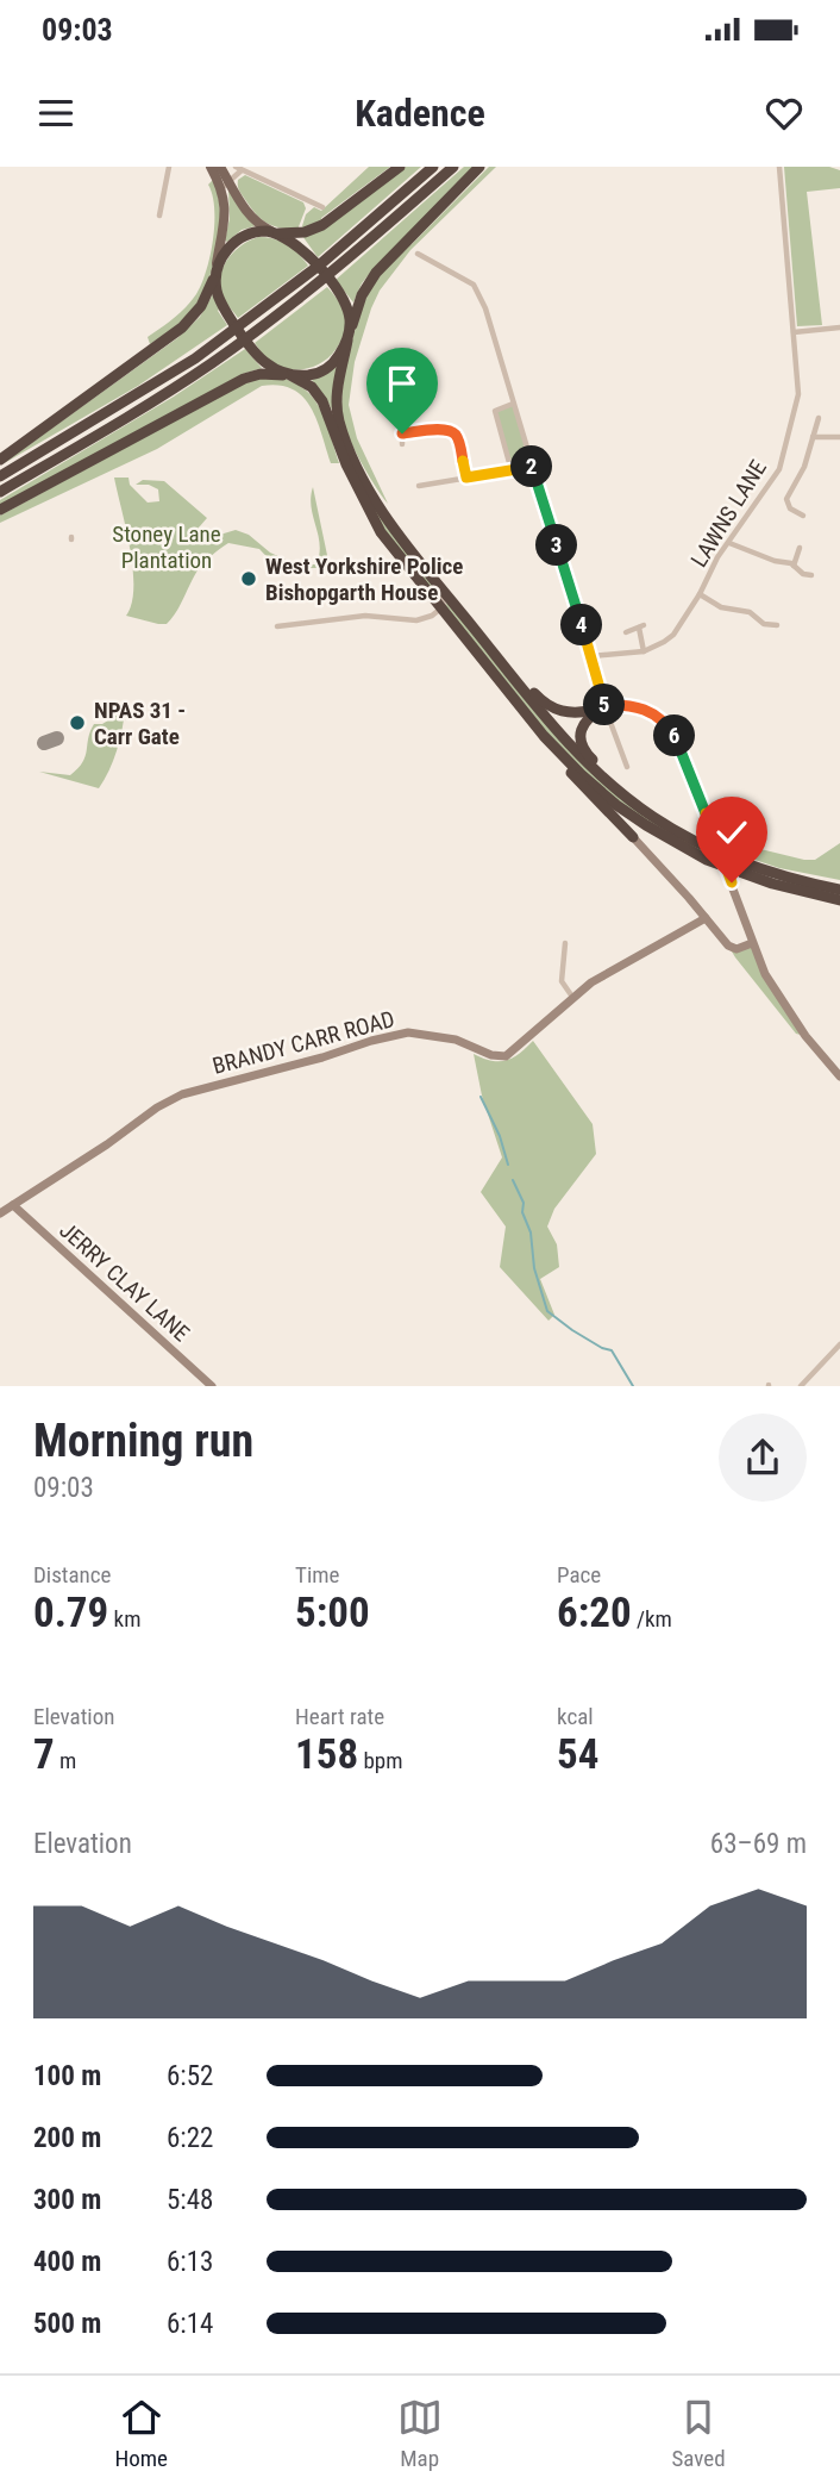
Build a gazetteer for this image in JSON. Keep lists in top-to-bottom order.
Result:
{
  "streets": {
    "street": ["LAWNS LANE", "BRANDY CARR ROAD", "JERRY CLAY LANE"]
  },
  "crossings": [
    ["BRANDY CARR ROAD", "JERRY CLAY LANE"]
  ],
  "parks": ["Stoney Lane Plantation"],
  "places": ["West Yorkshire Police Bishopgarth House", "NPAS 31 - Carr Gate"],
  "page": {
    "status": "09:03",
    "header": "Kadence",
    "pins": [
      "2",
      "3",
      "4",
      "5",
      "6"
    ],
    "heading": ["Morning run", "09:03"],
    "stats": [
      ["Distance", "0.79 km"],
      ["Time", "5:00"],
      ["Pace", "6:20 /km"],
      ["Elevation", "7 m"],
      ["Heart rate", "158 bpm"],
      ["kcal", "54"]
    ],
    "chart": ["Elevation", "63–69 m"],
    "list": [
      {
        "name": "100 m",
        "note": "6:52"
      },
      {
        "name": "200 m",
        "note": "6:22"
      },
      {
        "name": "300 m",
        "note": "5:48"
      },
      {
        "name": "400 m",
        "note": "6:13"
      },
      {
        "name": "500 m",
        "note": "6:14"
      }
    ],
    "tabs": ["Home", "Map", "Saved"]
  }
}
